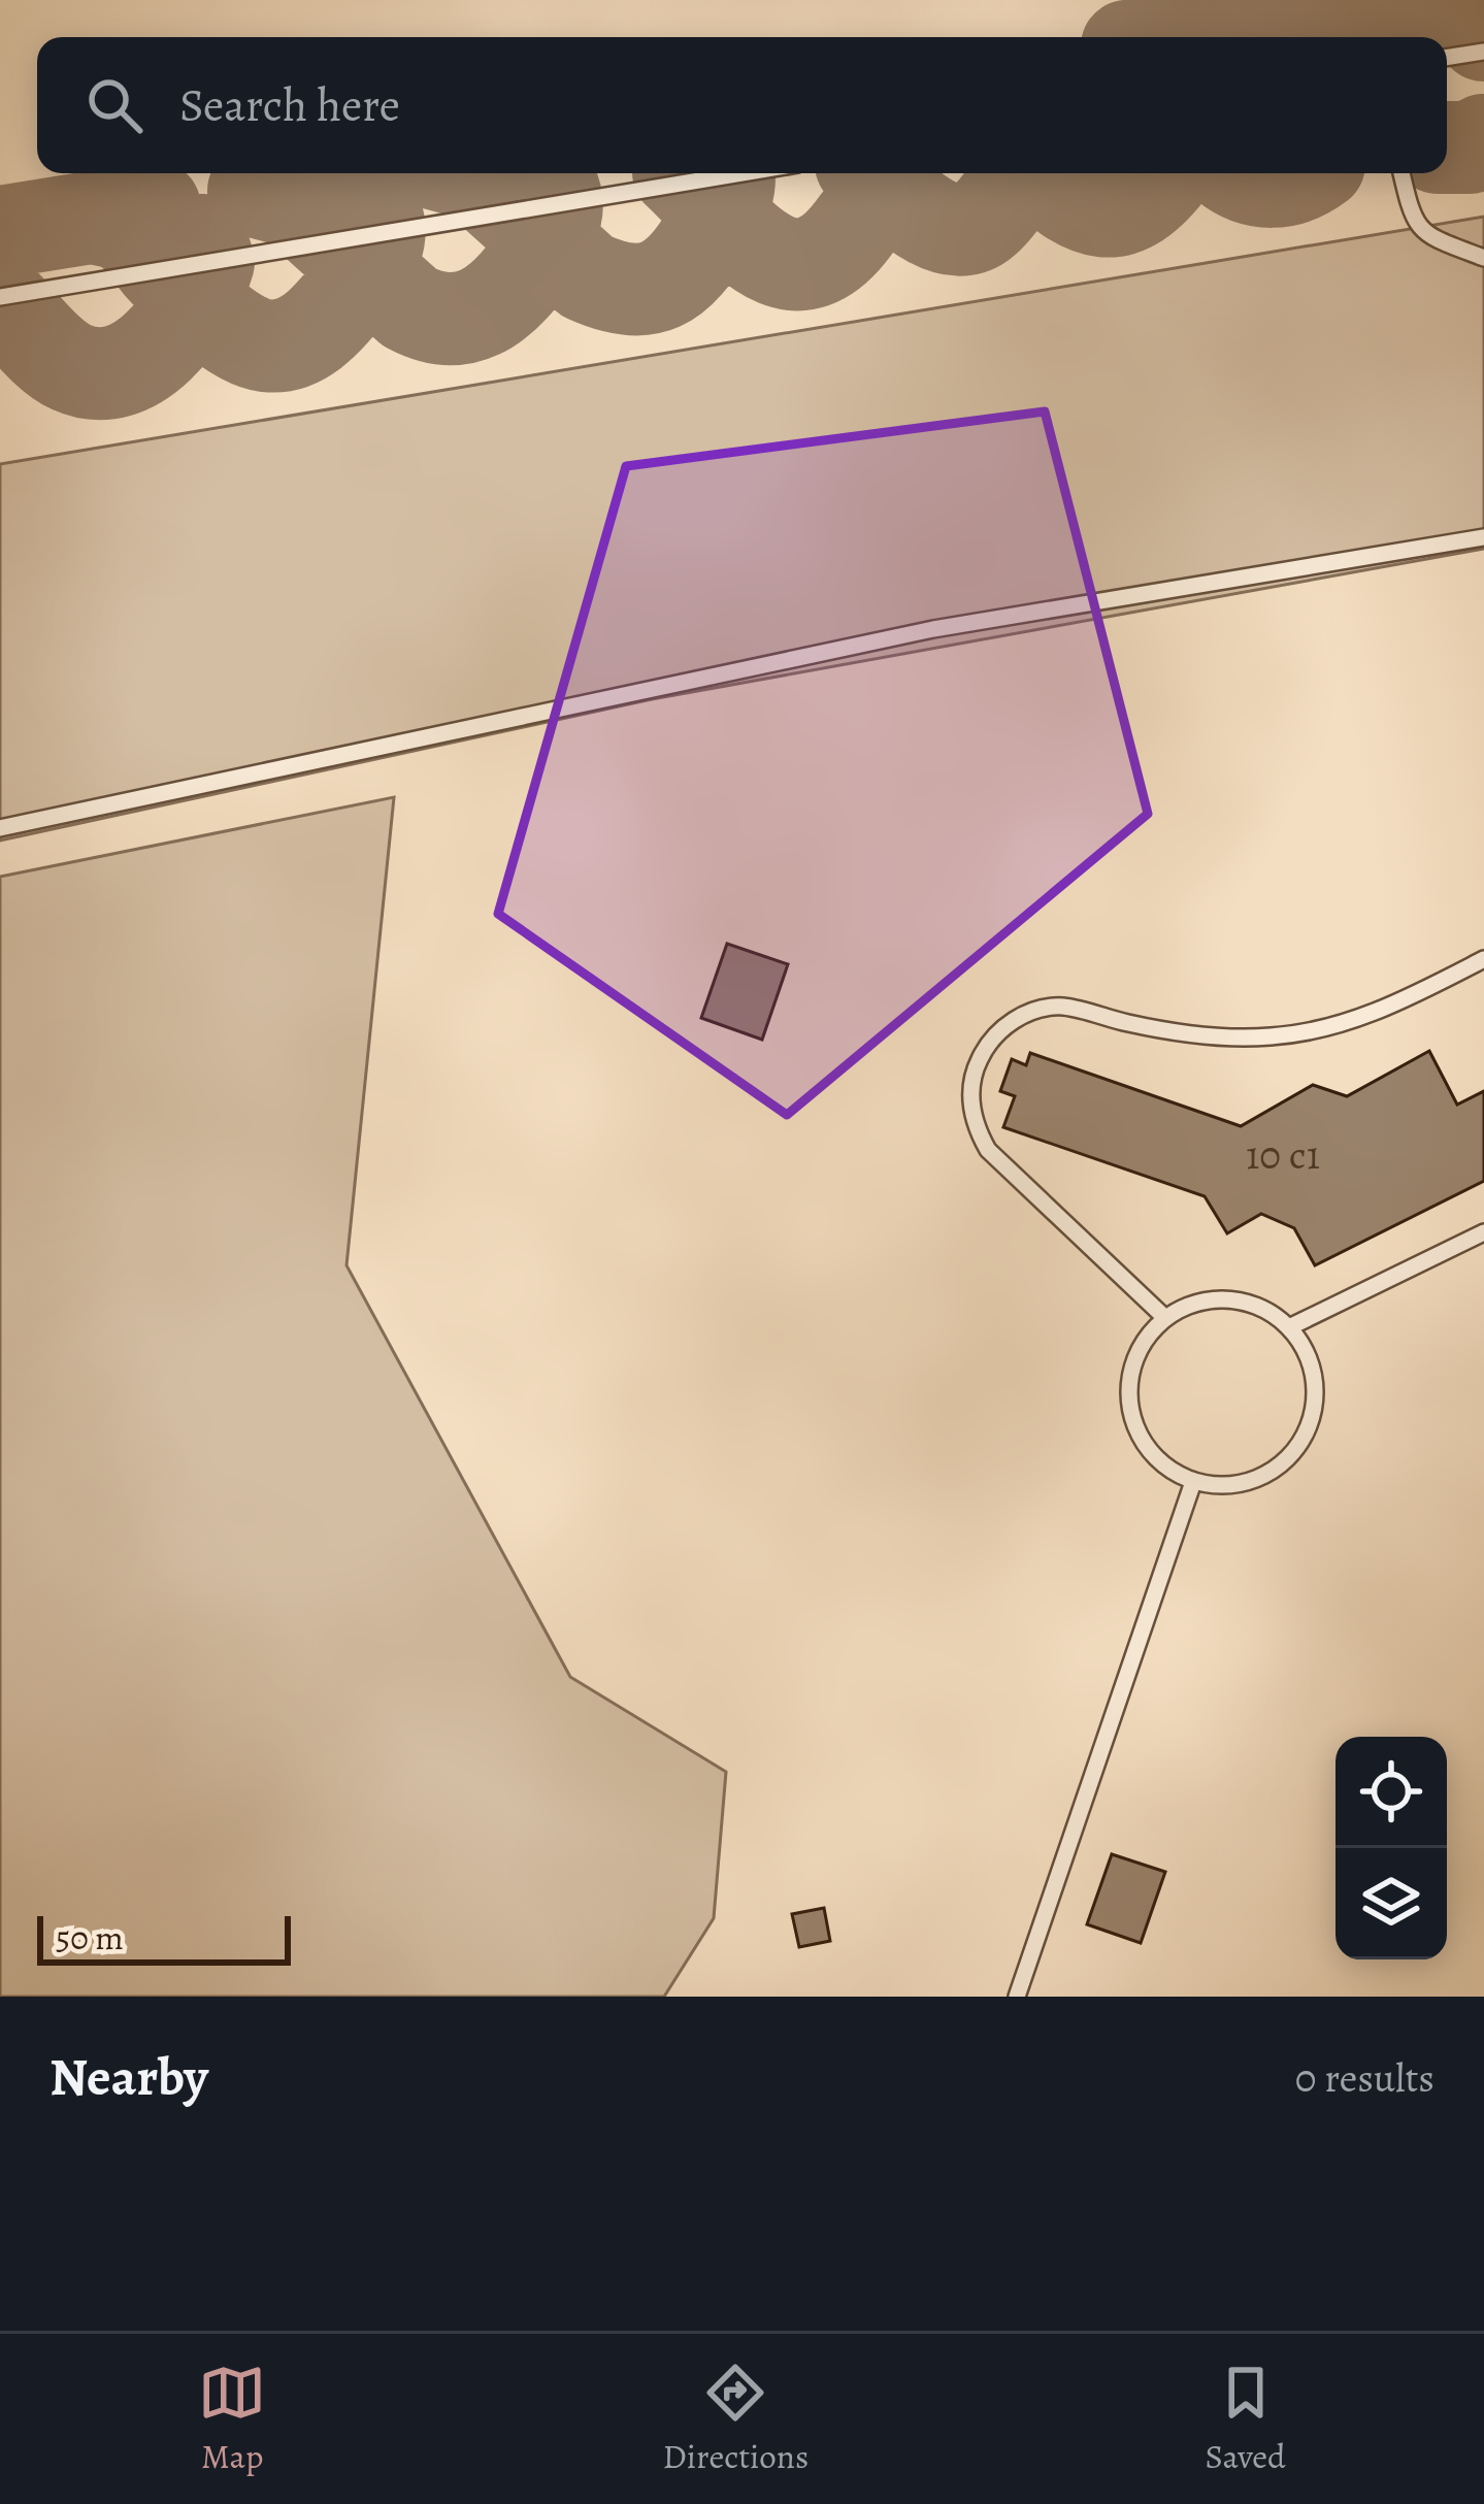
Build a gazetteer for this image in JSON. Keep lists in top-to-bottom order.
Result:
{
  "house_numbers": ["10 с1"],
  "scale_bar": "50 m",
  "page": {
    "search": "Search here",
    "scale": "50 m",
    "heading": ["Nearby", "0 results"],
    "nav": ["Map", "Directions", "Saved"]
  }
}
